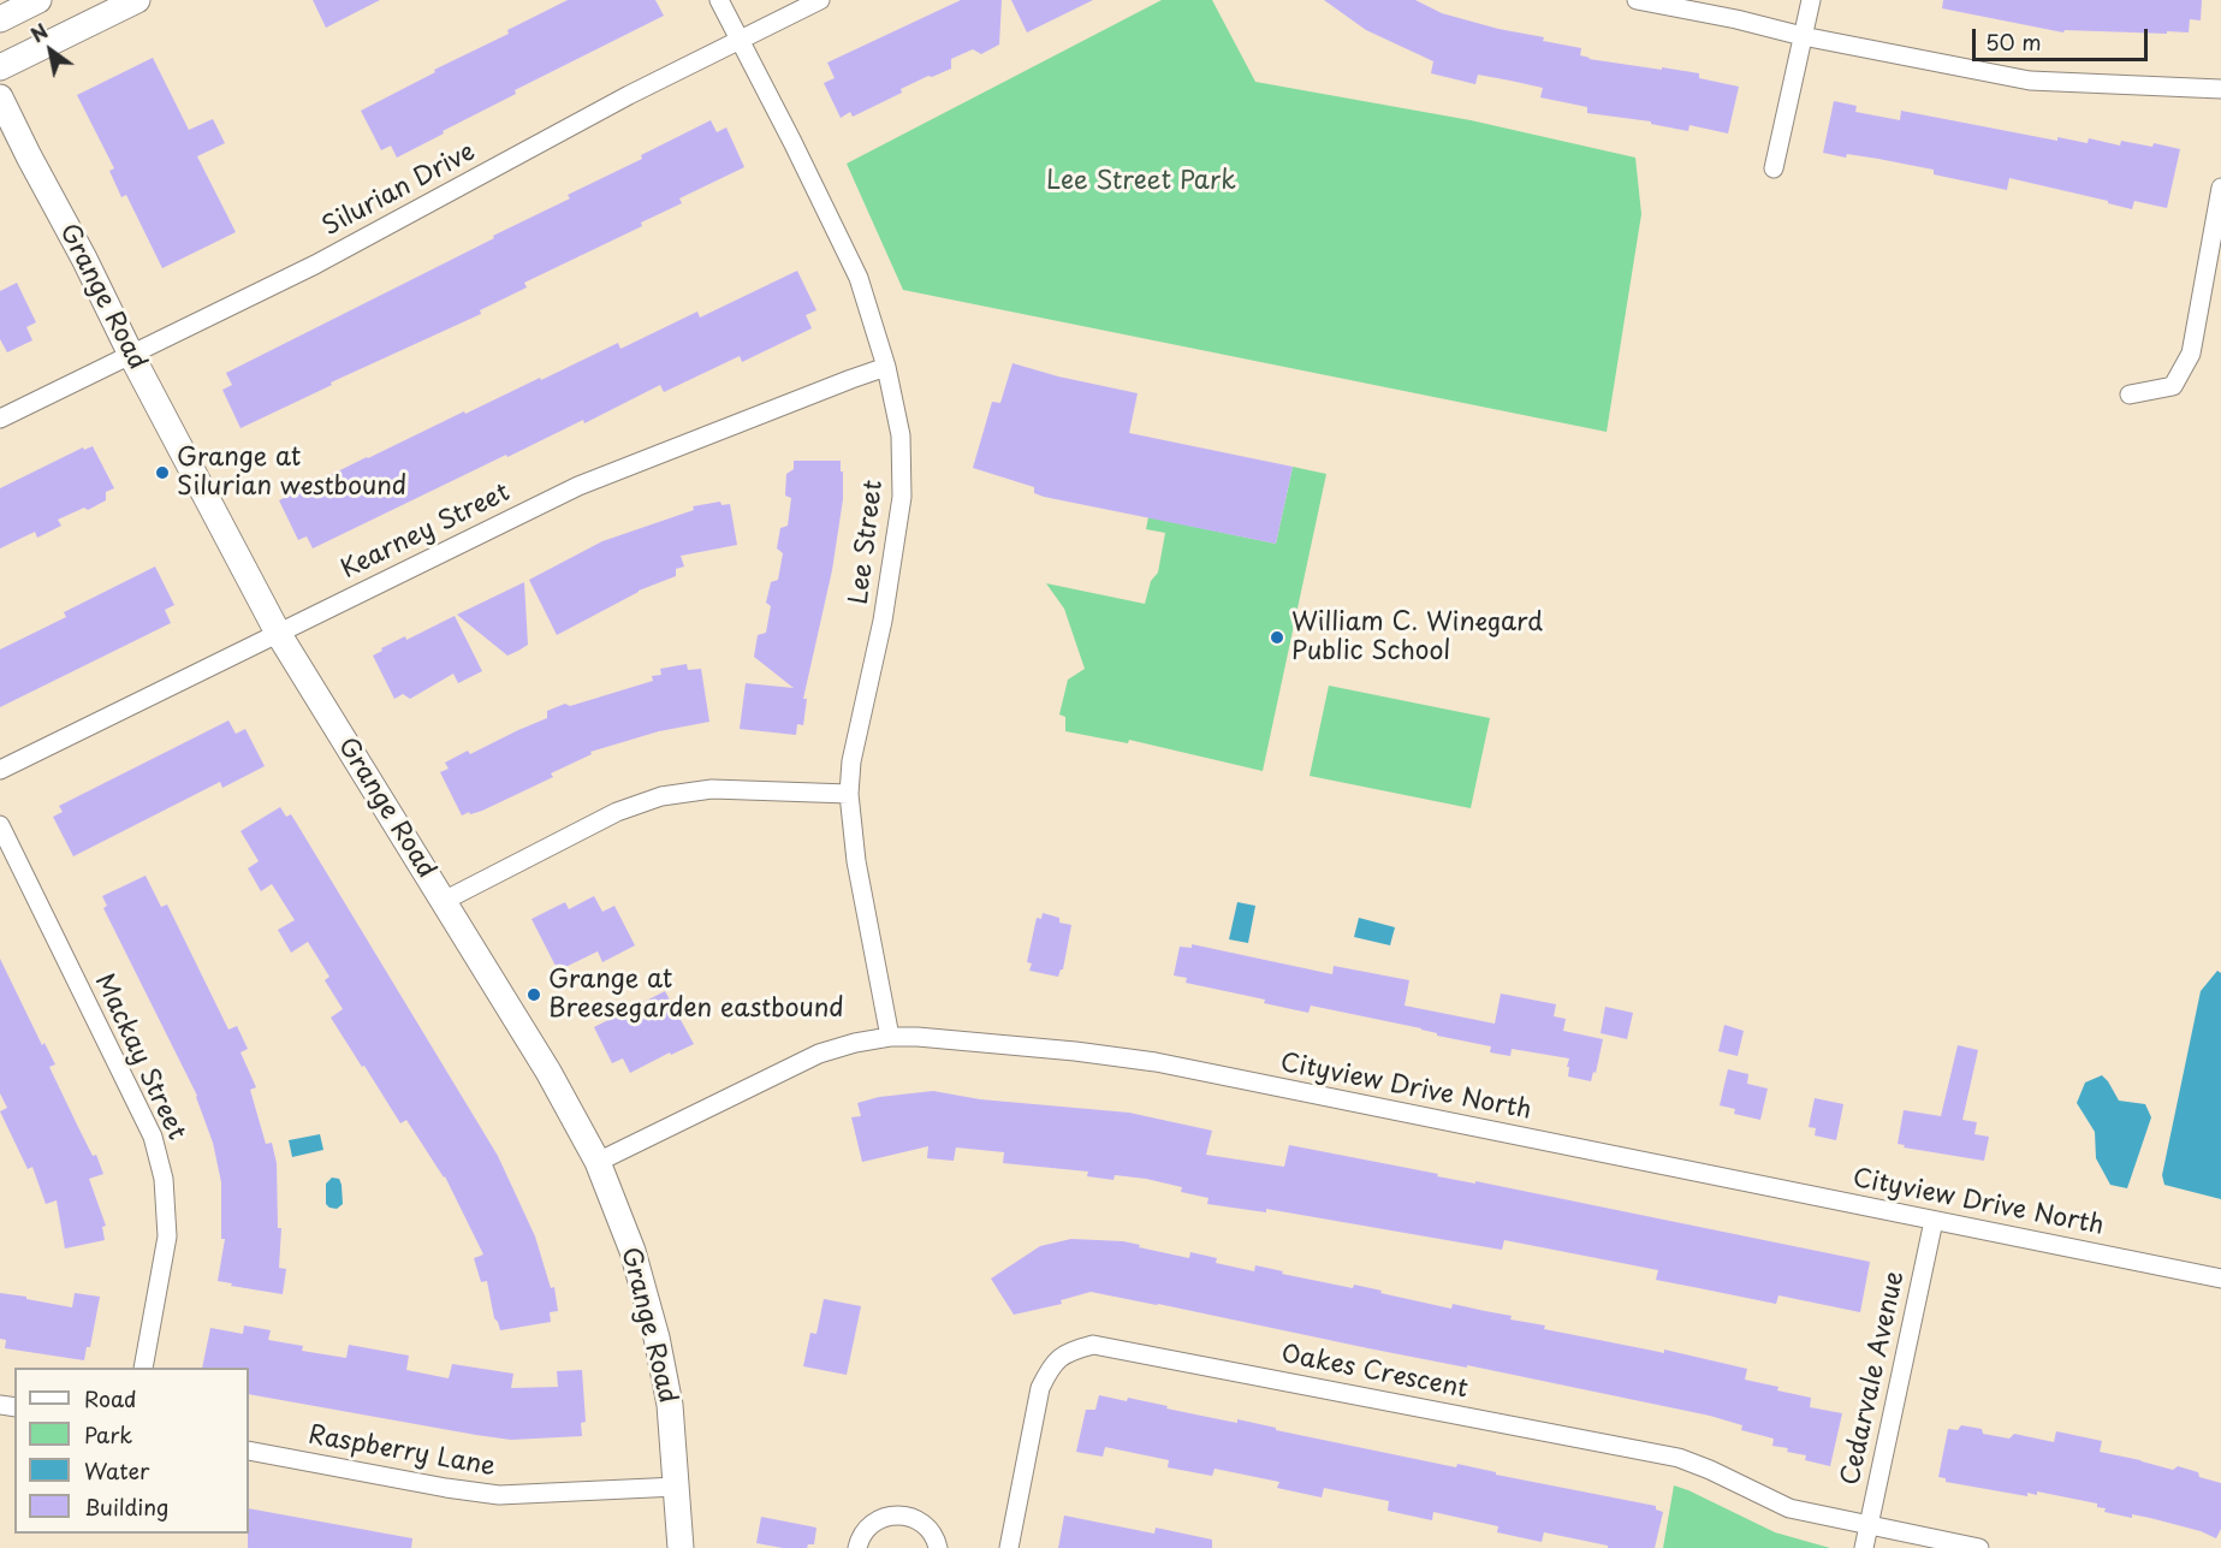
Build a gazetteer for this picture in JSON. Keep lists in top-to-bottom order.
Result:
{
  "streets": {
    "main road": ["Grange Road"],
    "street": [
      "Silurian Drive",
      "Kearney Street",
      "Lee Street",
      "Mackay Street",
      "Cityview Drive North",
      "Oakes Crescent",
      "Cedarvale Avenue",
      "Raspberry Lane"
    ]
  },
  "crossings": [
    ["Silurian Drive", "Grange Road"],
    ["Silurian Drive", "Lee Street"],
    ["Grange Road", "Kearney Street"],
    ["Grange Road", "Cityview Drive North"],
    ["Grange Road", "Raspberry Lane"],
    ["Kearney Street", "Lee Street"],
    ["Lee Street", "Cityview Drive North"],
    ["Cityview Drive North", "Cedarvale Avenue"],
    ["Oakes Crescent", "Cedarvale Avenue"]
  ],
  "parks": ["Lee Street Park"],
  "places": ["Grange at Silurian westbound", "William C. Winegard Public School", "Grange at Breesegarden eastbound"],
  "legend": [
    "Road",
    "Park",
    "Water",
    "Building"
  ],
  "scale_bar": "50 m",
  "north": "top left"
}
